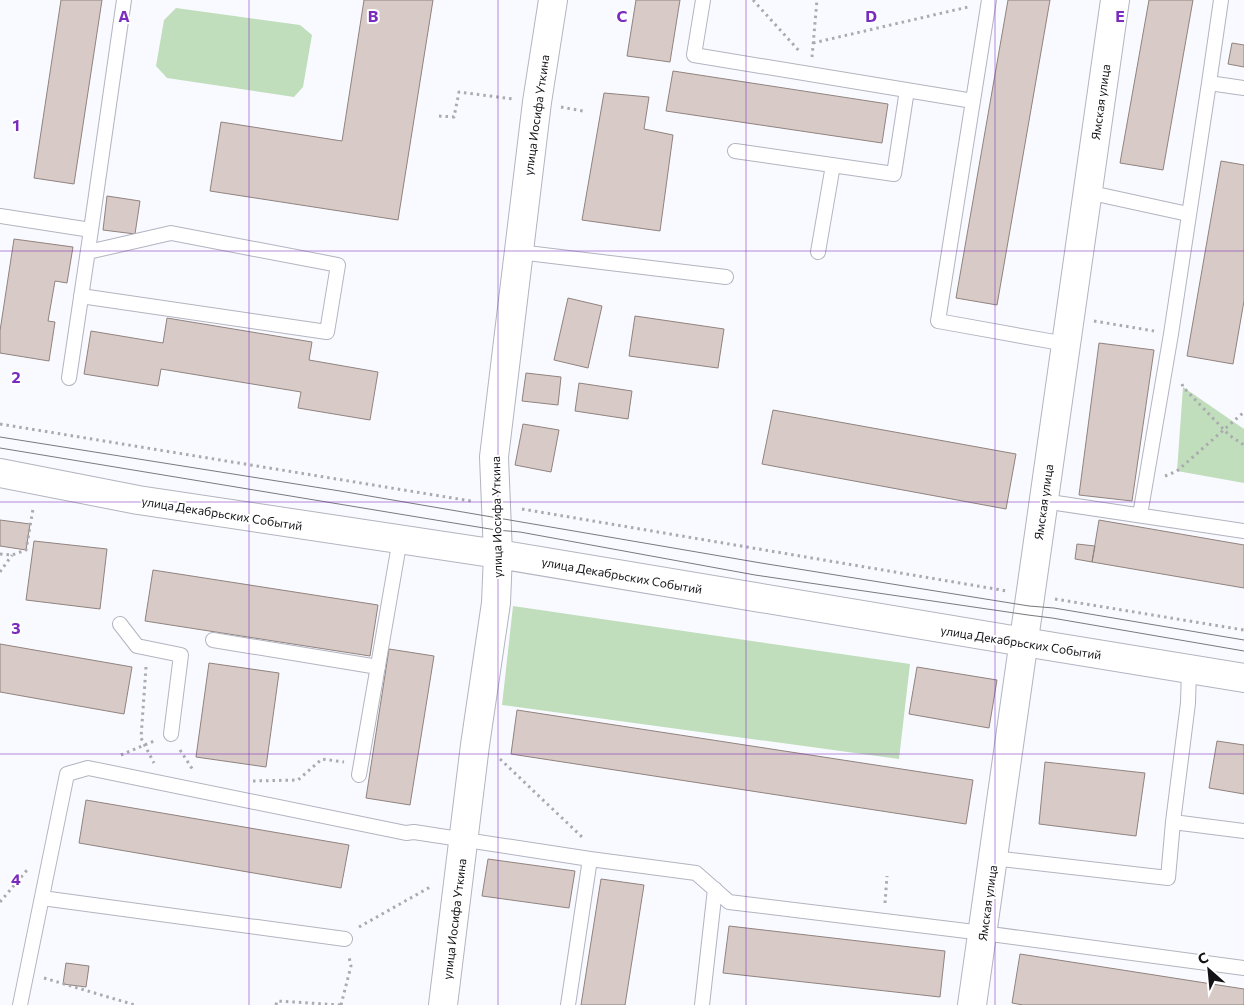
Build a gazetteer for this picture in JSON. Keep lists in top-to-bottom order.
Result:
{
  "streets": {
    "street": ["Ямская улица", "улица Иосифа Уткина", "улица Декабрьских Событий"]
  },
  "crossings": [
    ["Ямская улица", "улица Декабрьских Событий"],
    ["улица Иосифа Уткина", "улица Декабрьских Событий"]
  ],
  "north": "top left",
  "grid": {
    "columns": [
      "A",
      "B",
      "C",
      "D",
      "E"
    ],
    "rows": [
      "1",
      "2",
      "3",
      "4"
    ]
  }
}
